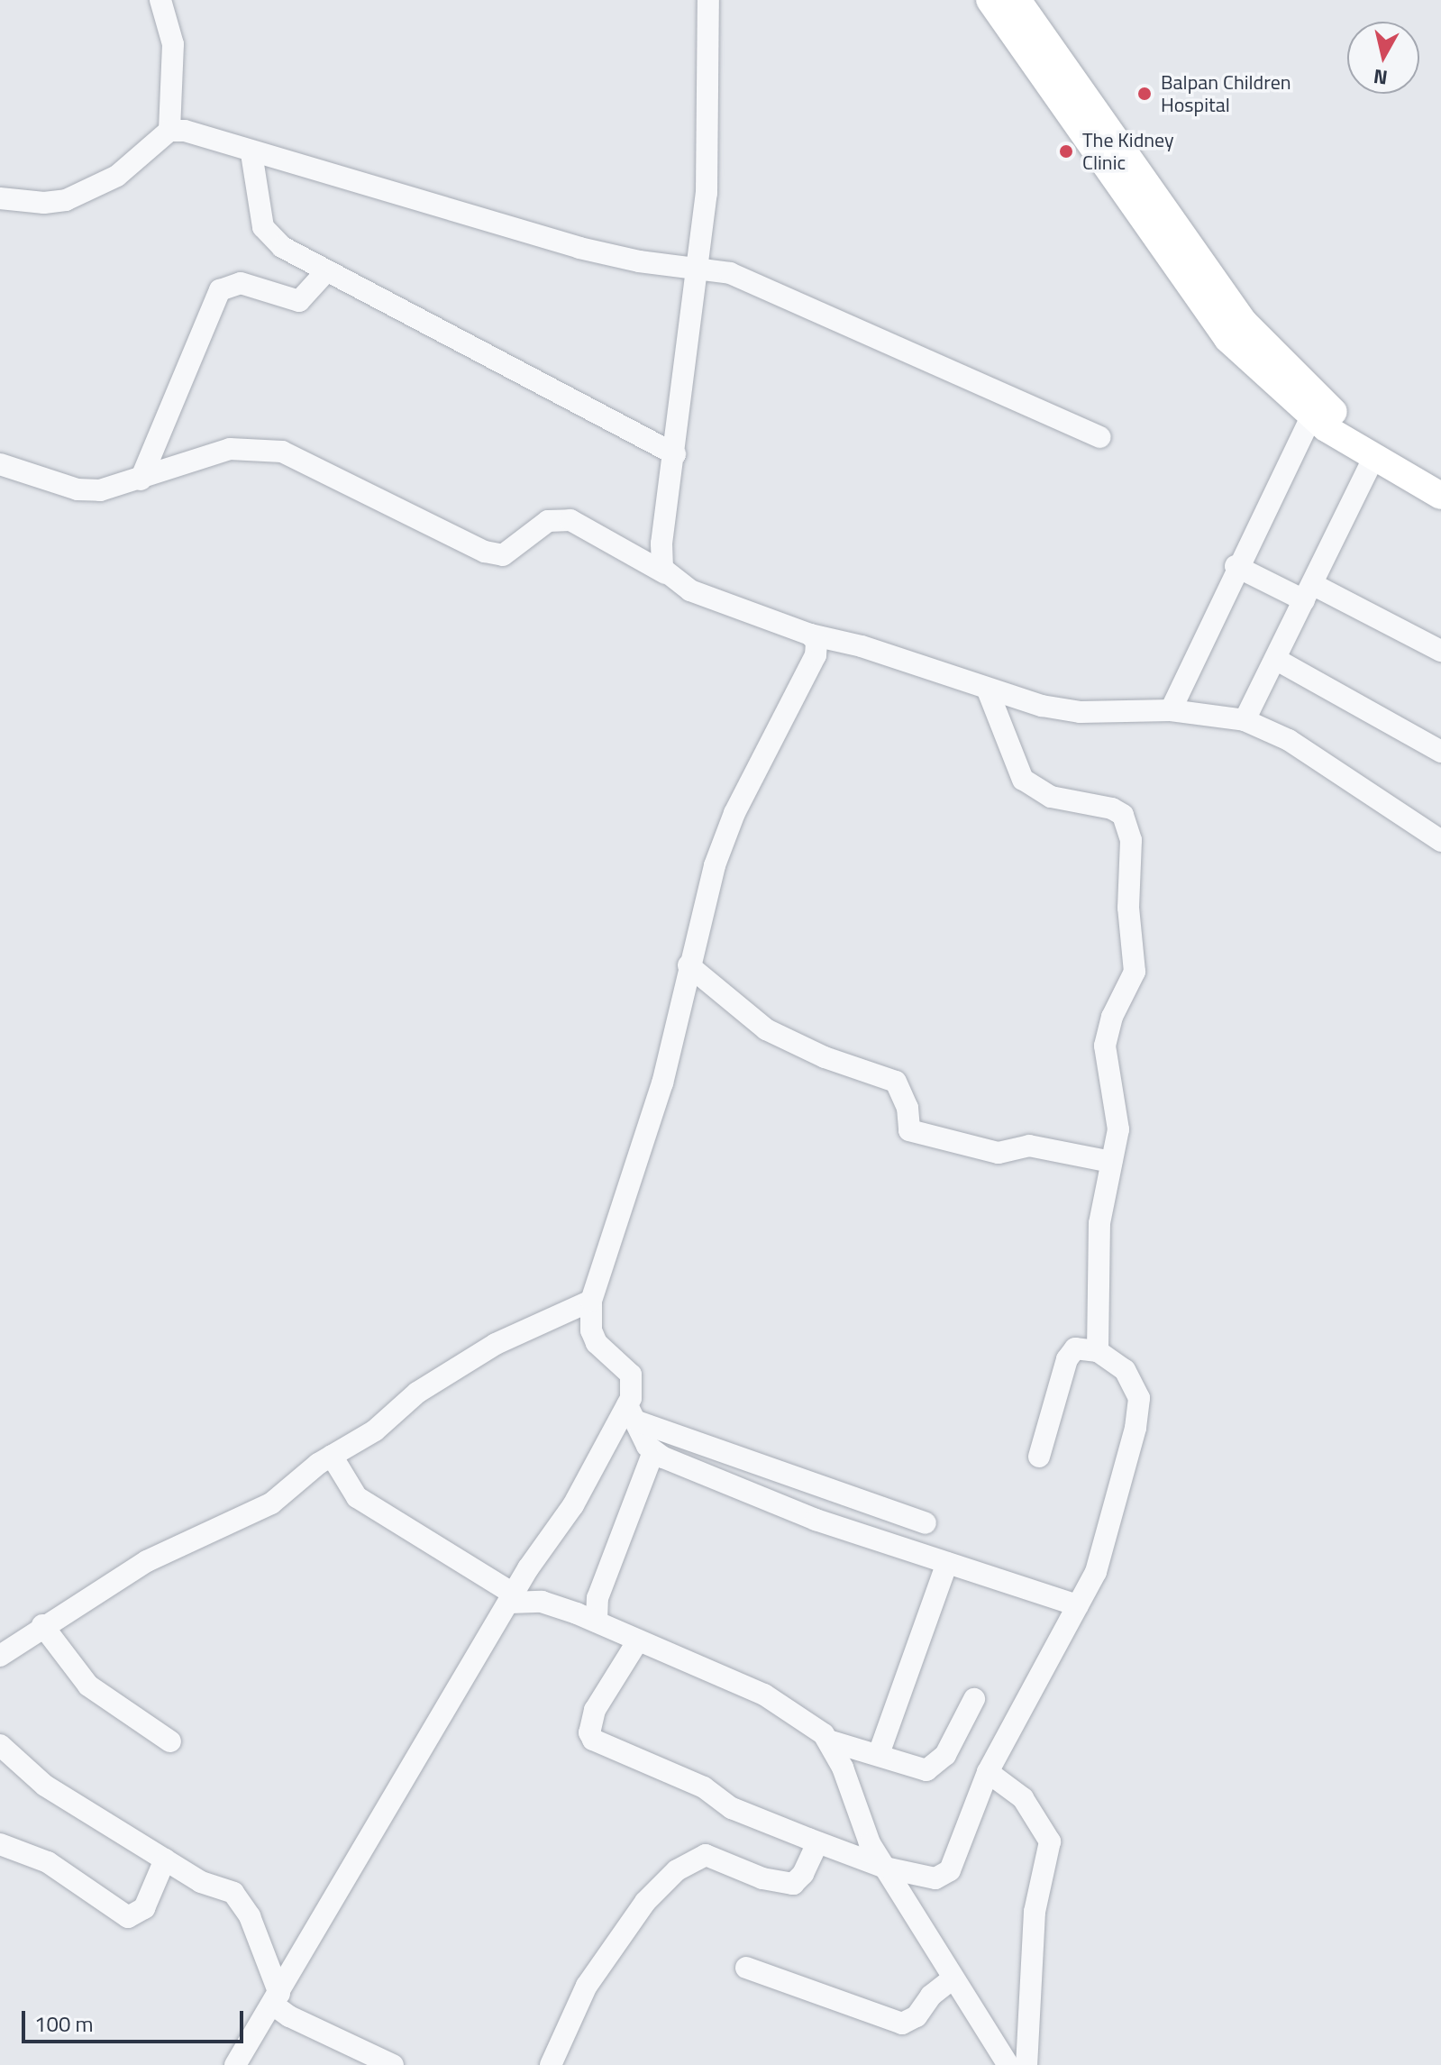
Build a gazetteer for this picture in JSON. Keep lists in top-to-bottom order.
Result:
{
  "places": ["Balpan Children Hospital", "The Kidney Clinic"],
  "scale_bar": "100 m",
  "north": "bottom"
}
